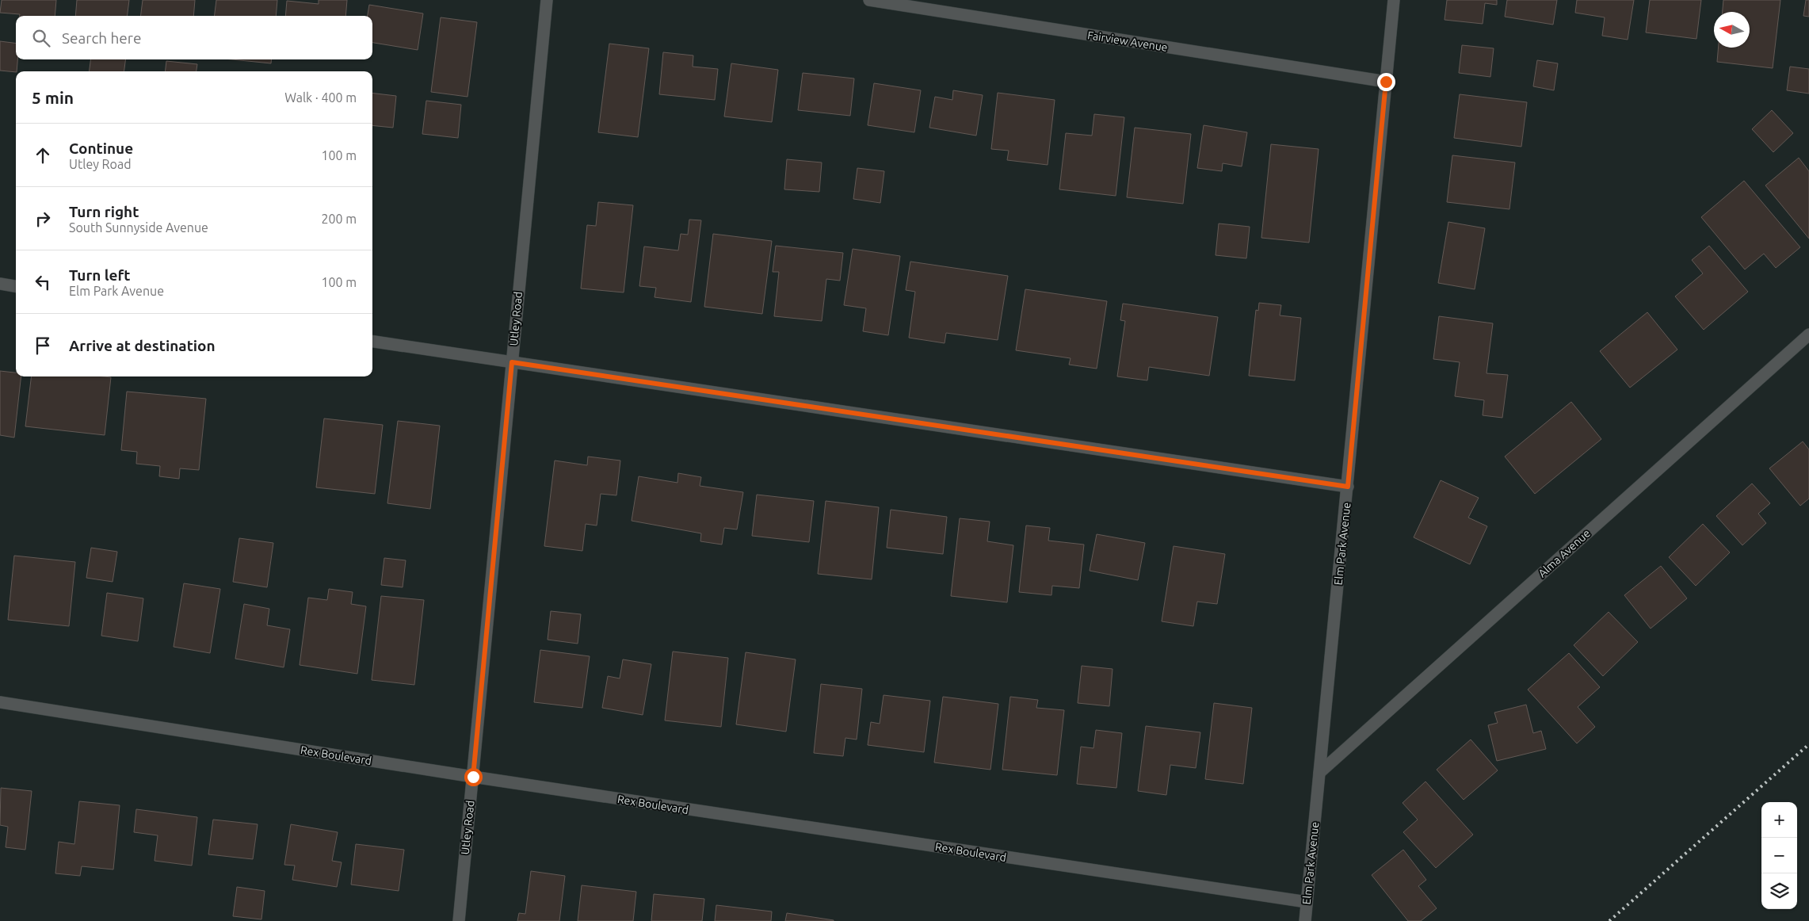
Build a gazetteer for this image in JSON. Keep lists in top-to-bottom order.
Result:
{
  "streets": {
    "street": [
      "Fairview Avenue",
      "Utley Road",
      "Elm Park Avenue",
      "Alma Avenue",
      "Rex Boulevard"
    ]
  },
  "crossings": [
    ["Fairview Avenue", "Elm Park Avenue"],
    ["Utley Road", "Rex Boulevard"],
    ["Elm Park Avenue", "Alma Avenue"],
    ["Elm Park Avenue", "Rex Boulevard"]
  ],
  "north": "left",
  "page": {
    "search": "Search here",
    "heading": ["5 min", "Walk · 400 m"],
    "list": [
      ["Continue", "Utley Road", "100 m"],
      ["Turn right", "South Sunnyside Avenue", "200 m"],
      ["Turn left", "Elm Park Avenue", "100 m"],
      "Arrive at destination"
    ],
    "map_buttons": ["+", "−"]
  }
}
